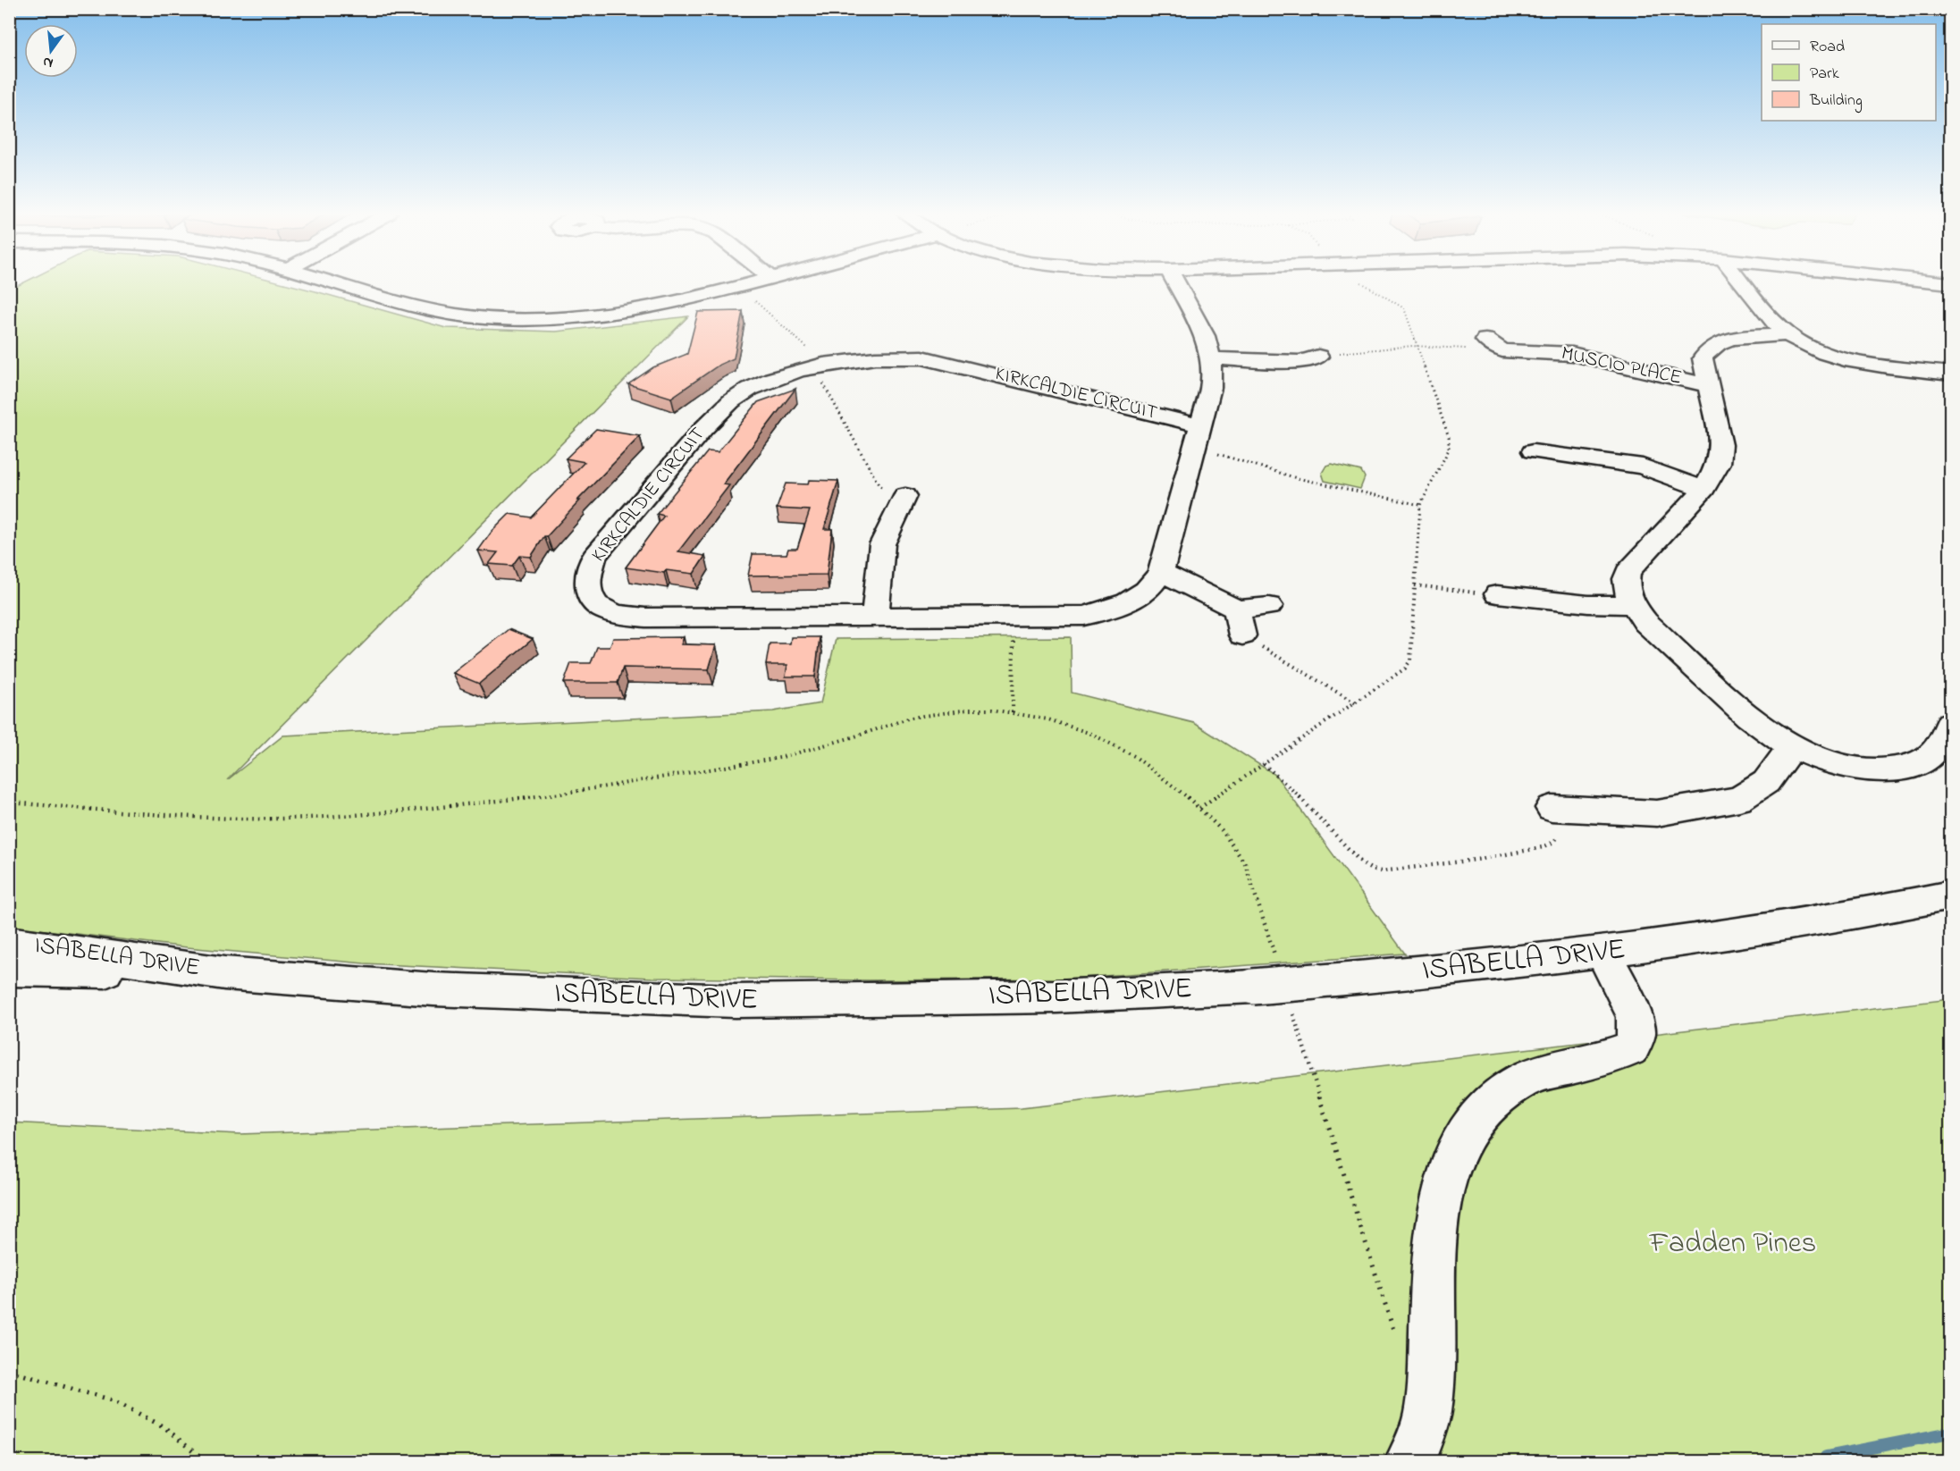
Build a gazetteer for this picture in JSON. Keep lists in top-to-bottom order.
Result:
{
  "streets": {
    "street": ["MUSCIO PLACE", "KIRKCALDIE CIRCUIT", "ISABELLA DRIVE"]
  },
  "parks": ["Fadden Pines"],
  "legend": ["Road", "Park", "Building"],
  "north": "bottom"
}
